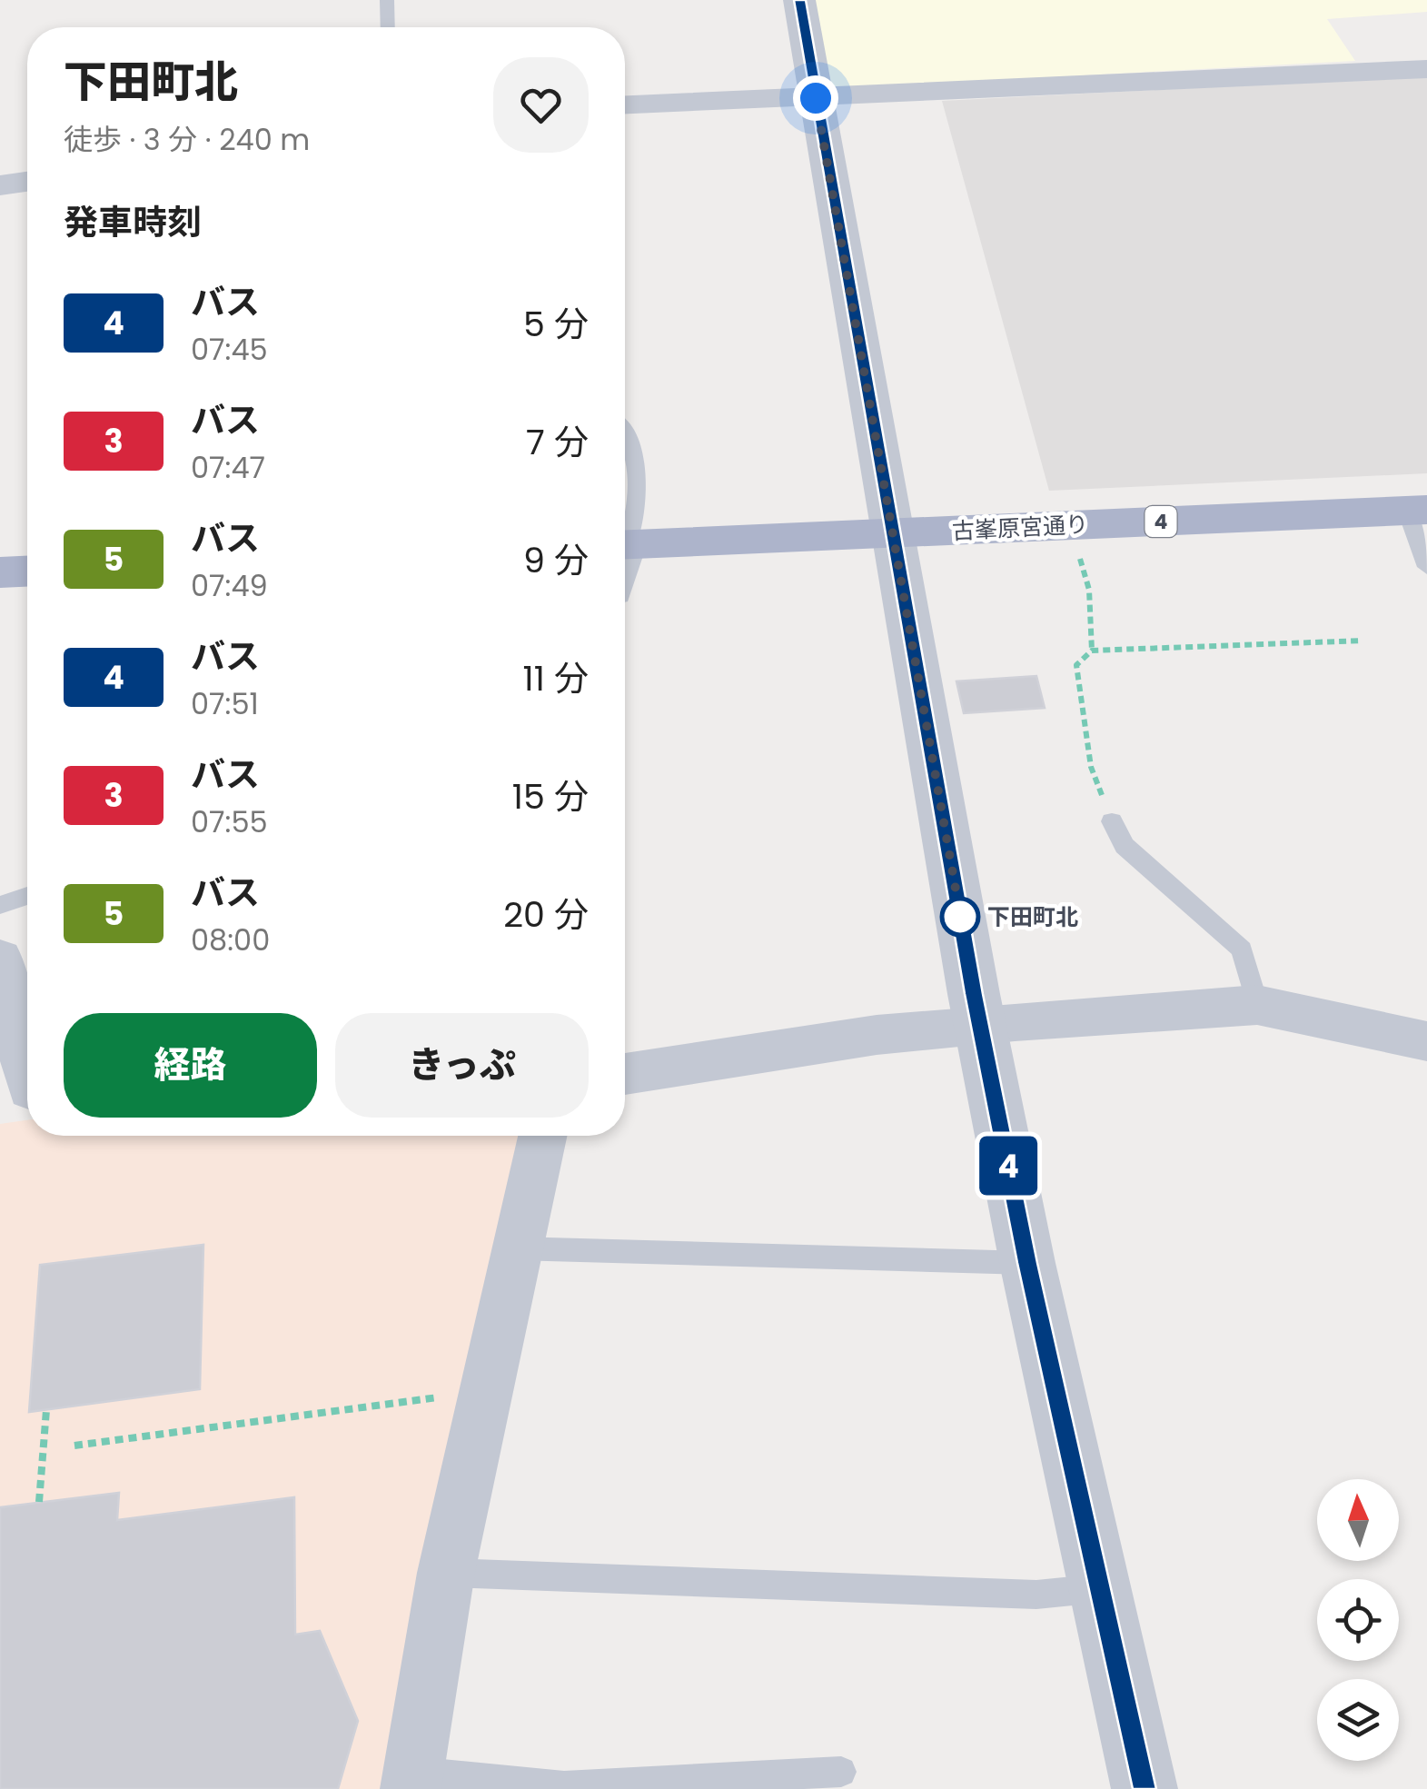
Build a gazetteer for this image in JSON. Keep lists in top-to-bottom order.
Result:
{
  "streets": {
    "main road": ["4", "古峯原宮通り"]
  },
  "places": ["下田町北"],
  "lines": ["bus line 4"],
  "north": "top",
  "page": {
    "on_map": "4",
    "heading": [
      ["下田町北", "徒歩 · 3 分 · 240 m"],
      "発車時刻"
    ],
    "list": [
      {
        "mark": "4",
        "name": "バス",
        "note": "07:45",
        "value": "5 分"
      },
      {
        "mark": "3",
        "name": "バス",
        "note": "07:47",
        "value": "7 分"
      },
      {
        "mark": "5",
        "name": "バス",
        "note": "07:49",
        "value": "9 分"
      },
      {
        "mark": "4",
        "name": "バス",
        "note": "07:51",
        "value": "11 分"
      },
      {
        "mark": "3",
        "name": "バス",
        "note": "07:55",
        "value": "15 分"
      },
      {
        "mark": "5",
        "name": "バス",
        "note": "08:00",
        "value": "20 分"
      }
    ],
    "buttons": ["経路", "きっぷ"]
  }
}
